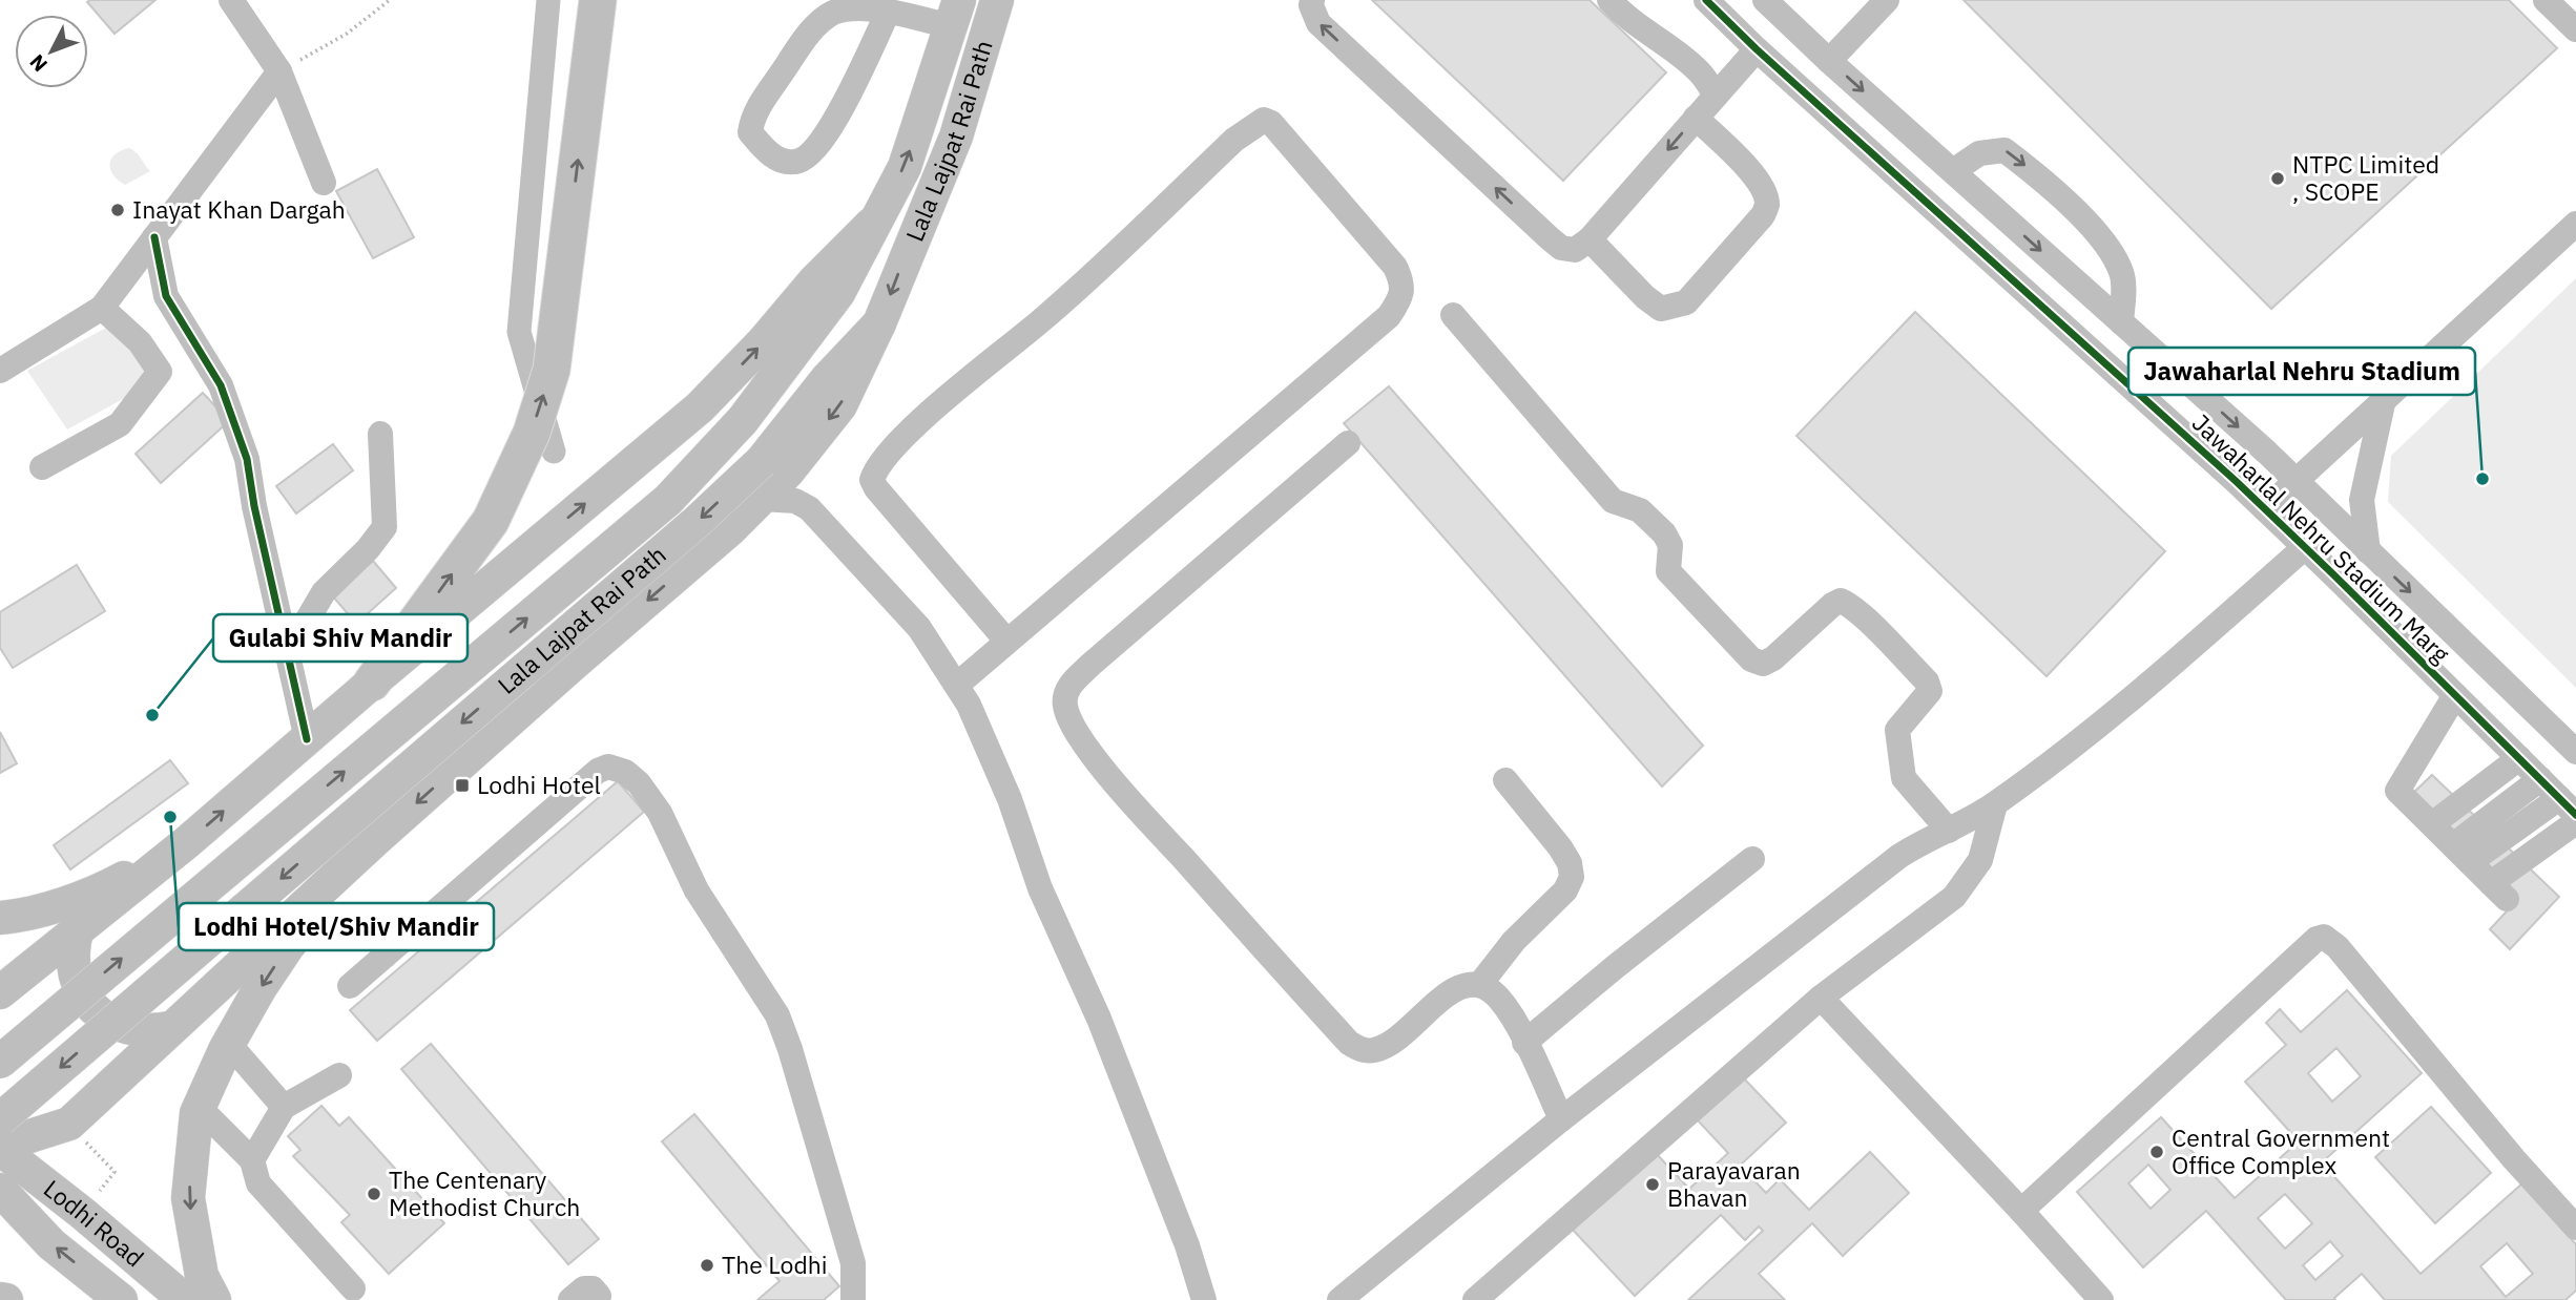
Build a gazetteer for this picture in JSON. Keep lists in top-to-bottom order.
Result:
{
  "streets": {
    "main road": ["Lala Lajpat Rai Path", "Lodhi Road"],
    "street": ["Jawaharlal Nehru Stadium Marg"]
  },
  "places": {
    "other": [
      "NTPC Limited , SCOPE",
      "Inayat Khan Dargah",
      "Jawaharlal Nehru Stadium",
      "Gulabi Shiv Mandir",
      "Lodhi Hotel/Shiv Mandir",
      "Central Government Office Complex",
      "Parayavaran Bhavan",
      "The Centenary Methodist Church",
      "The Lodhi"
    ],
    "transit": ["Lodhi Hotel"]
  },
  "north": "bottom left"
}
